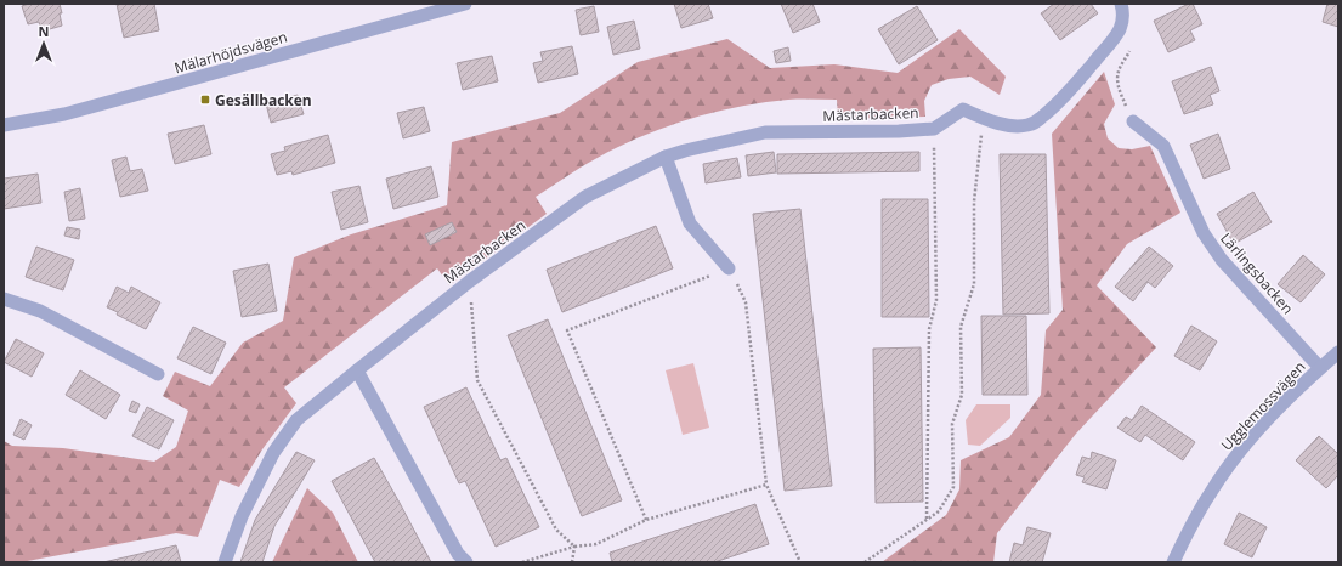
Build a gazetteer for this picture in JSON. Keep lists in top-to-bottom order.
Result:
{
  "streets": {
    "street": [
      "Mälarhöjdsvägen",
      "Mästarbacken",
      "Lärlingsbacken",
      "Ugglemossvägen"
    ]
  },
  "crossings": [
    ["Lärlingsbacken", "Ugglemossvägen"]
  ],
  "places": {
    "transit": ["Gesällbacken"]
  },
  "north": "top"
}
